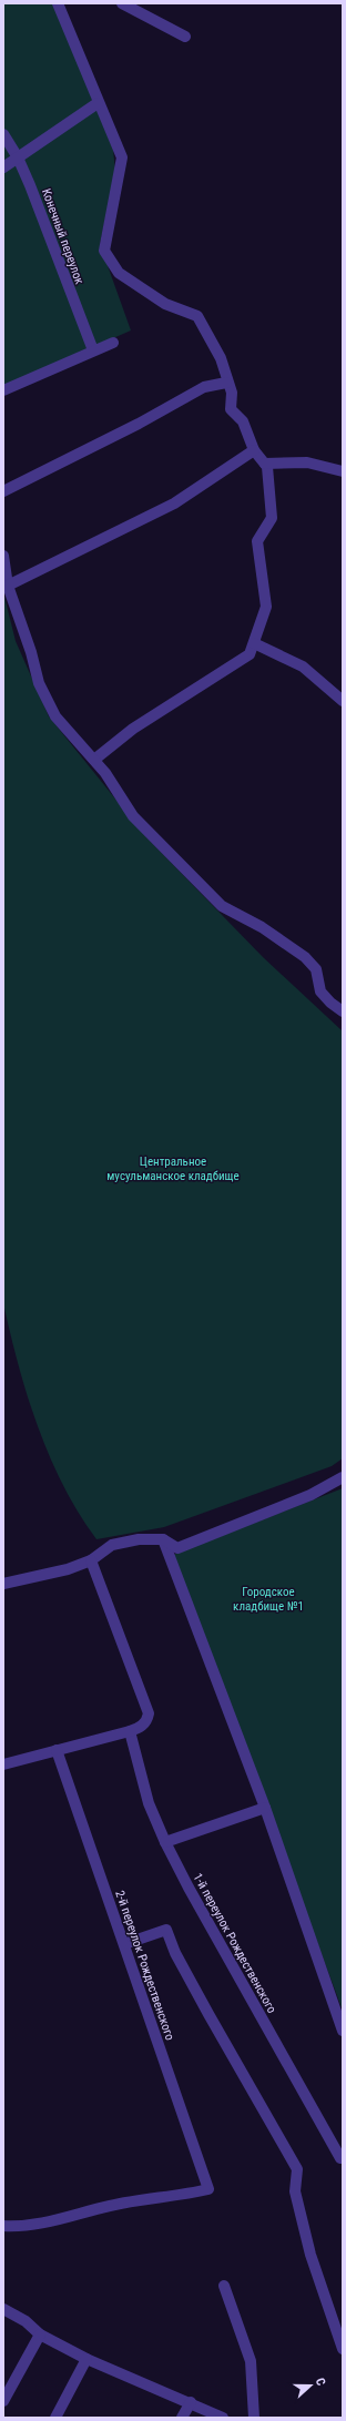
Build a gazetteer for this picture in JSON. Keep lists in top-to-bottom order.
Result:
{
  "streets": {
    "street": ["Конечный переулок", "1-й переулок Рождественского", "2-й переулок Рождественского"]
  },
  "parks": ["Центральное мусульманское кладбище", "Городское кладбище №1"],
  "north": "right"
}
